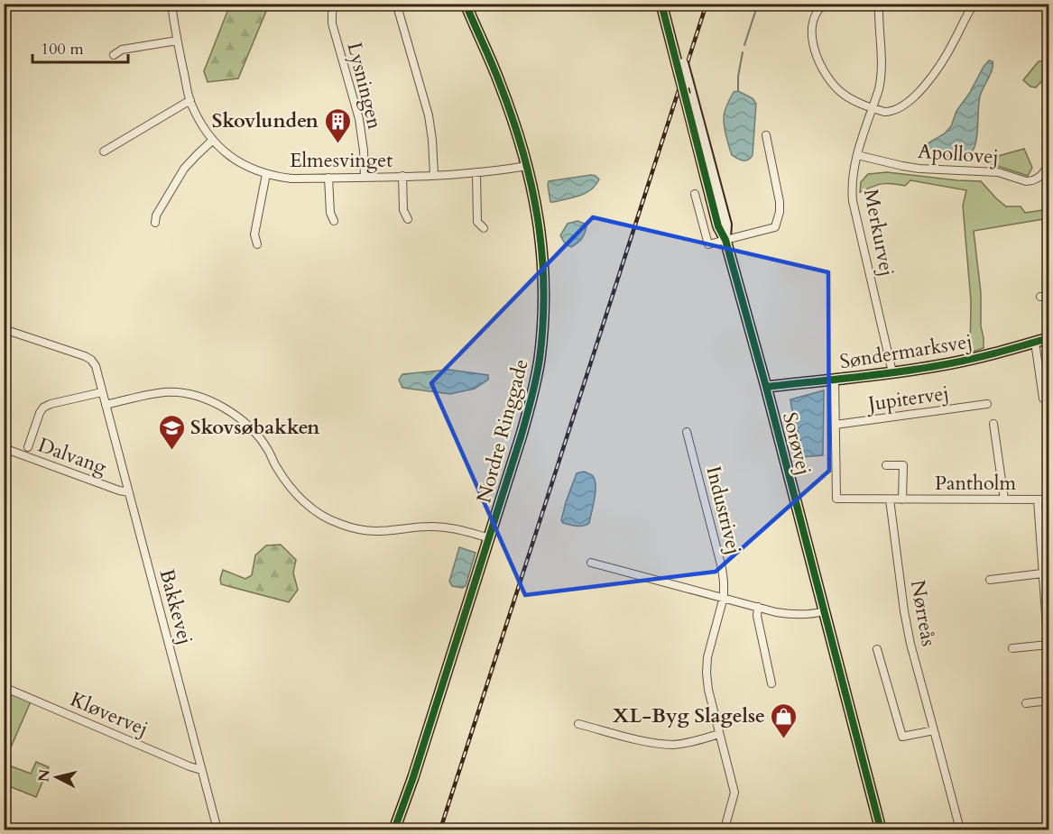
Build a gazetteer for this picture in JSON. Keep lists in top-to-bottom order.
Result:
{
  "streets": {
    "street": [
      "Lysningen",
      "Apollovej",
      "Elmesvinget",
      "Merkurvej",
      "Søndermarksvej",
      "Jupitervej",
      "Nordre Ringgade",
      "Sorøvej",
      "Dalvang",
      "Pantholm",
      "Industrivej",
      "Bakkevej",
      "Nørreås",
      "Kløvervej"
    ]
  },
  "crossings": [
    ["Lysningen", "Elmesvinget"],
    ["Apollovej", "Merkurvej"],
    ["Elmesvinget", "Nordre Ringgade"],
    ["Merkurvej", "Søndermarksvej"],
    ["Søndermarksvej", "Sorøvej"],
    ["Søndermarksvej", "Pantholm"],
    ["Jupitervej", "Pantholm"],
    ["Dalvang", "Bakkevej"],
    ["Pantholm", "Nørreås"],
    ["Bakkevej", "Kløvervej"]
  ],
  "places": {
    "building": ["Skovlunden"],
    "school or university": ["Skovsøbakken"],
    "shop": ["XL-Byg Slagelse"]
  },
  "scale_bar": "100 m",
  "north": "left"
}
